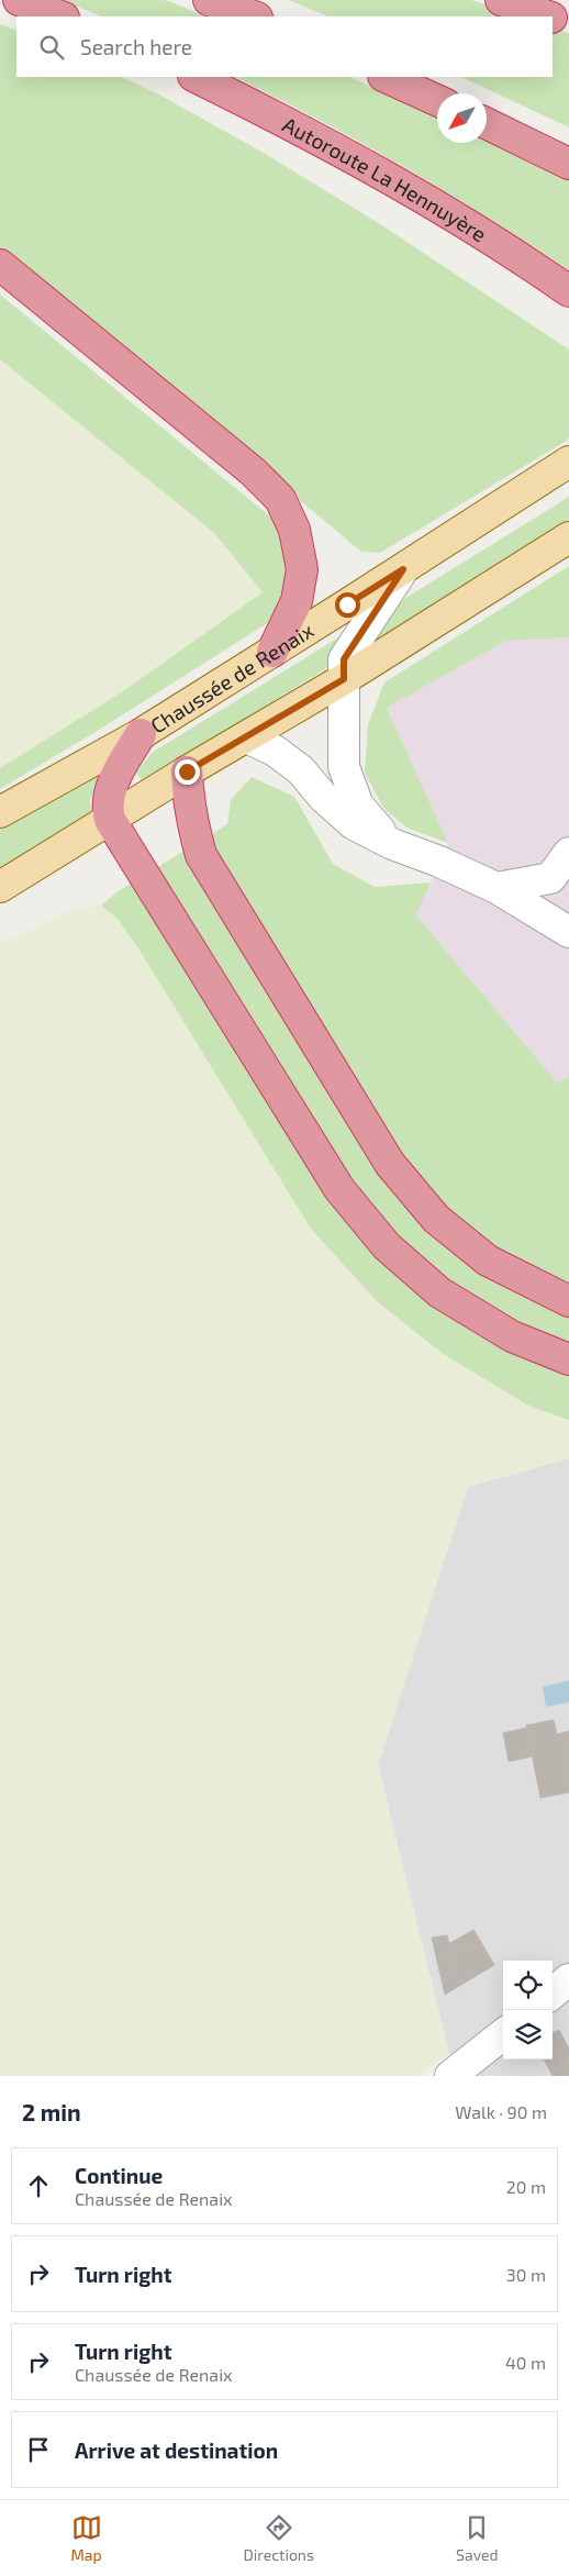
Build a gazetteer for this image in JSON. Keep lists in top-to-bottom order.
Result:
{
  "streets": {
    "highway": ["Autoroute La Hennuyère"],
    "main road": ["Chaussée de Renaix"]
  },
  "north": "bottom left",
  "page": {
    "search": "Search here",
    "heading": ["2 min", "Walk · 90 m"],
    "list": [
      ["Continue", "Chaussée de Renaix", "20 m"],
      ["Turn right", "30 m"],
      ["Turn right", "Chaussée de Renaix", "40 m"],
      "Arrive at destination"
    ],
    "nav": ["Map", "Directions", "Saved"]
  }
}
